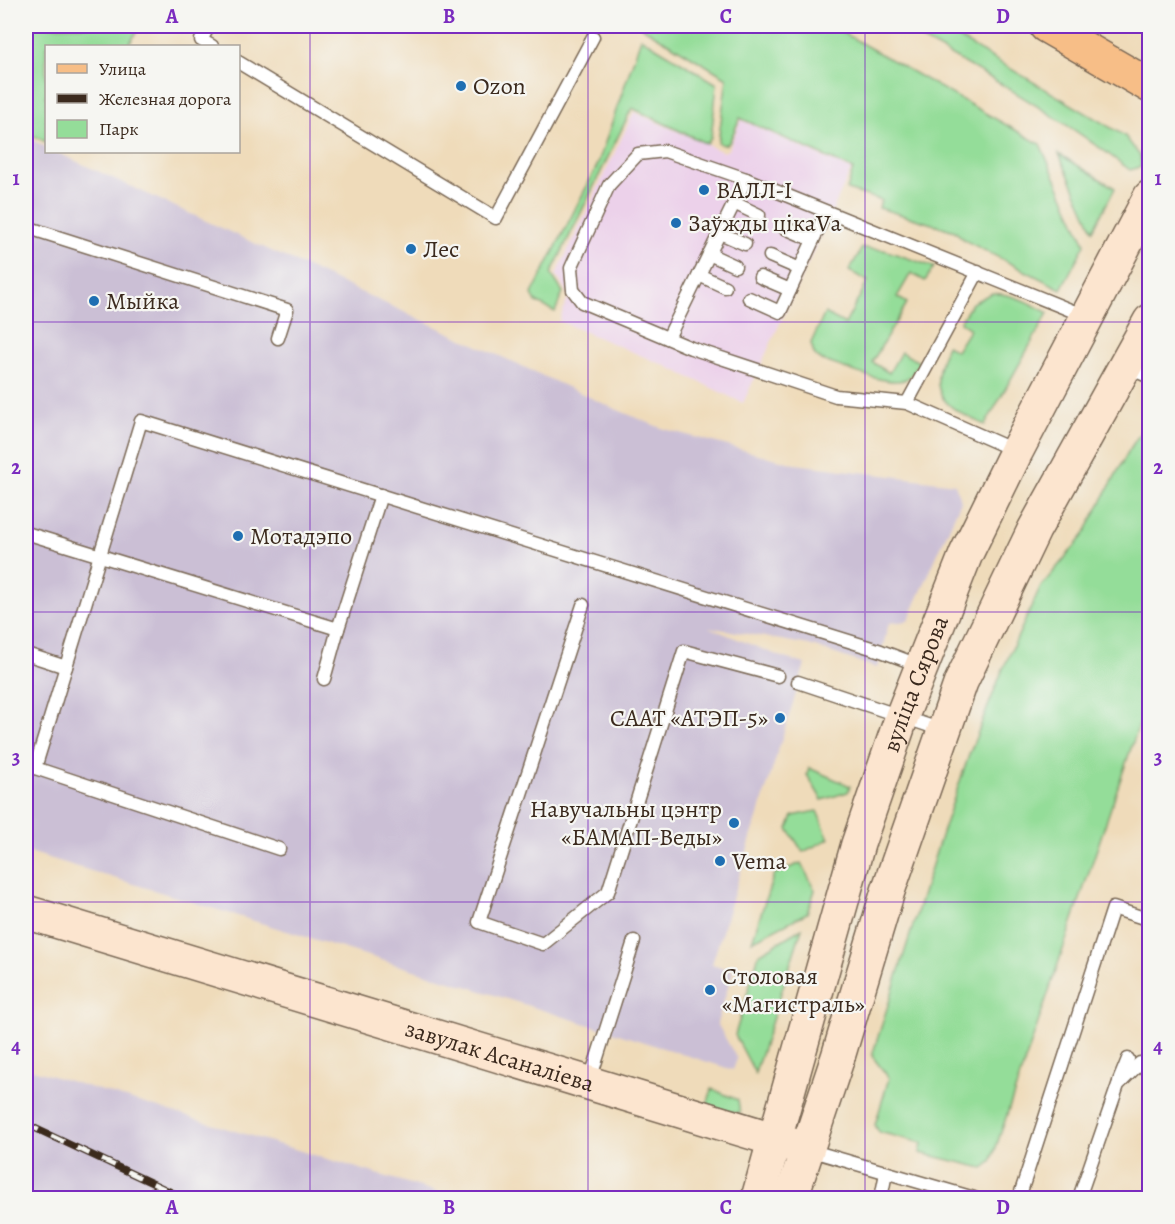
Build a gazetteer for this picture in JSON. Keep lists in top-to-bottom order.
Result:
{
  "streets": {
    "street": ["вуліца Сярова", "завулак Асаналіева"]
  },
  "crossings": [
    ["вуліца Сярова", "завулак Асаналіева"]
  ],
  "places": [
    "Ozon",
    "ВАЛЛ-І",
    "Заўжды цікаVа",
    "Лес",
    "Мыйка",
    "Мотадэпо",
    "СААТ «АТЭП-5»",
    "Навучальны цэнтр «БАМАП-Веды»",
    "Vema",
    "Столовая «Магистраль»"
  ],
  "legend": ["Улица", "Железная дорога", "Парк"],
  "grid": {
    "columns": [
      "A",
      "B",
      "C",
      "D"
    ],
    "rows": [
      "1",
      "2",
      "3",
      "4"
    ]
  }
}
